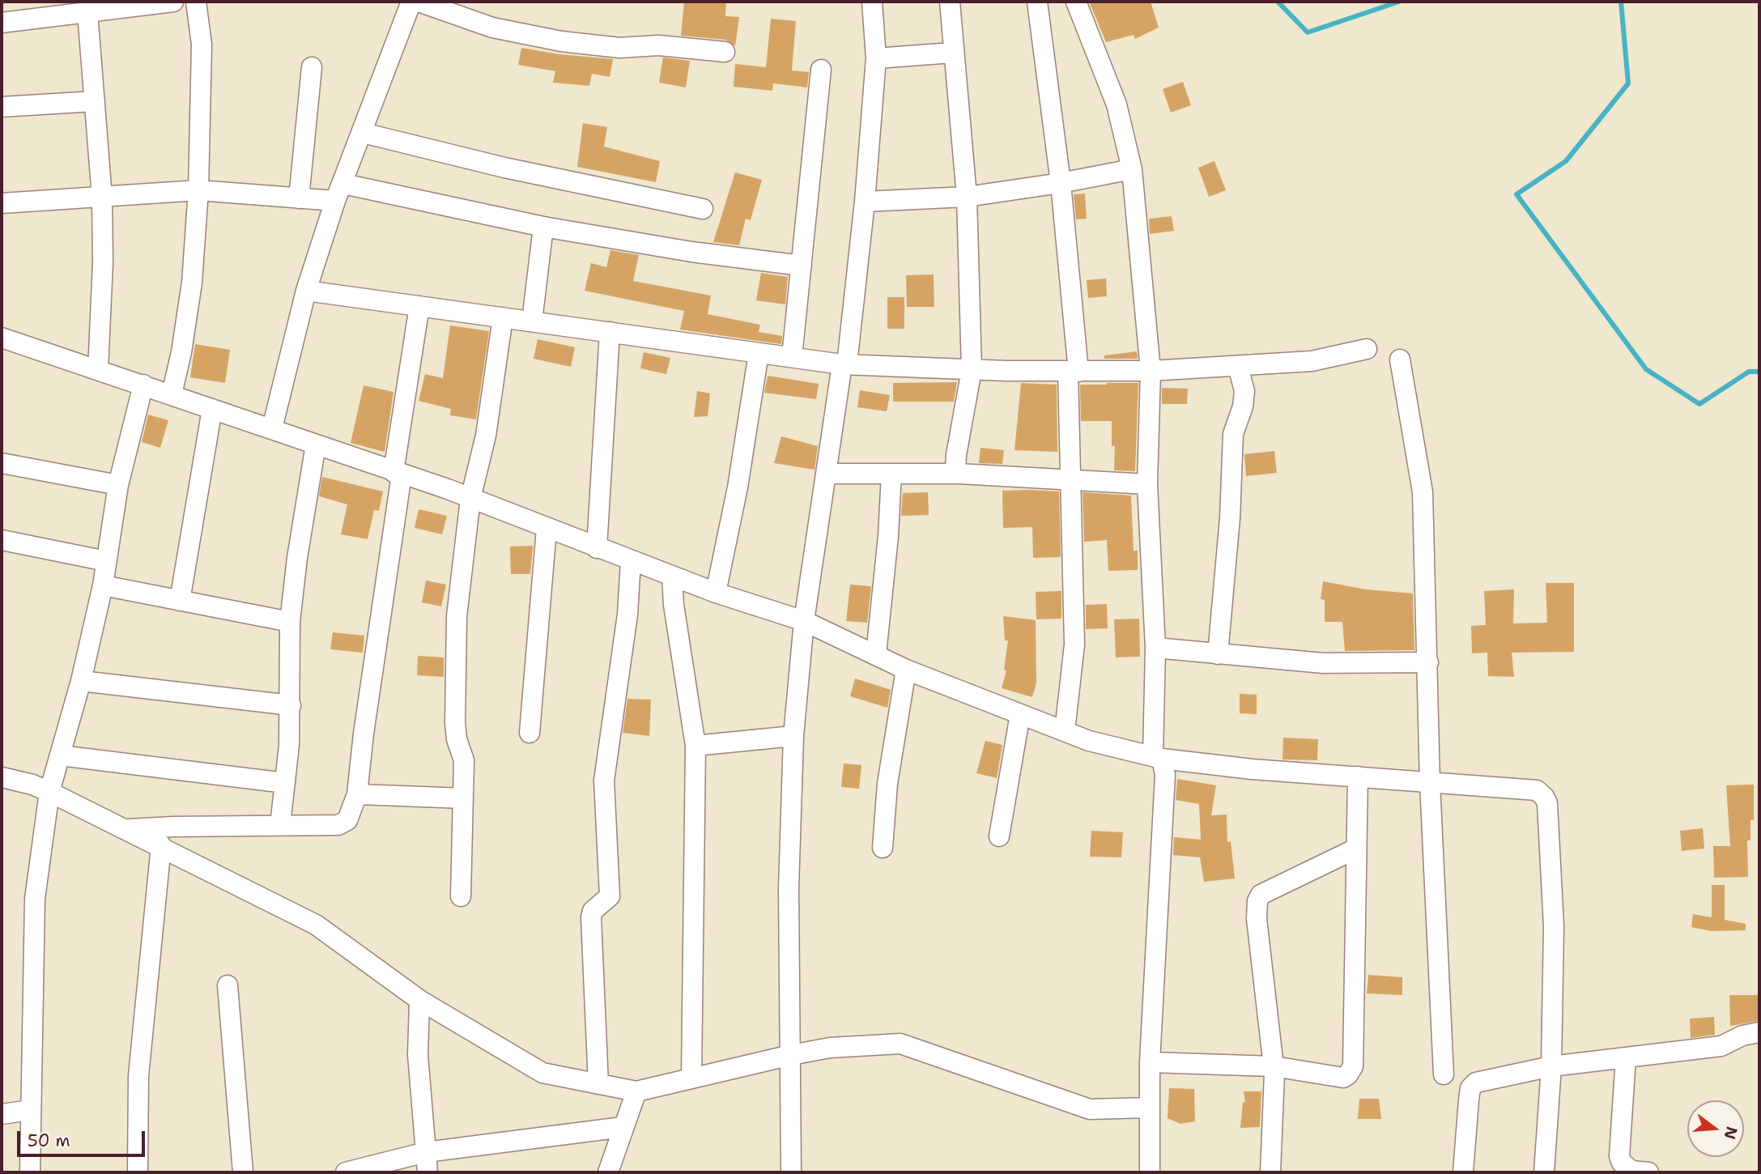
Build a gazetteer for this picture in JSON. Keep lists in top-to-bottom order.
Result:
{
  "scale_bar": "50 m",
  "north": "right"
}
